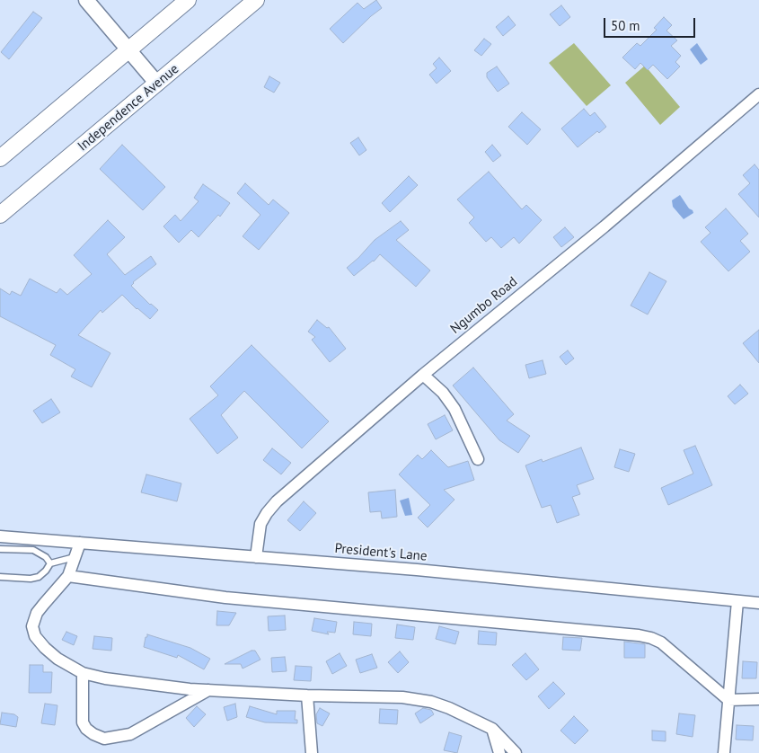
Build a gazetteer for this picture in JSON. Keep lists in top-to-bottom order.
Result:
{
  "streets": {
    "main road": ["Independence Avenue"],
    "street": ["Ngumbo Road", "President's Lane"]
  },
  "crossings": [
    ["Ngumbo Road", "President's Lane"]
  ],
  "scale_bar": "50 m"
}
